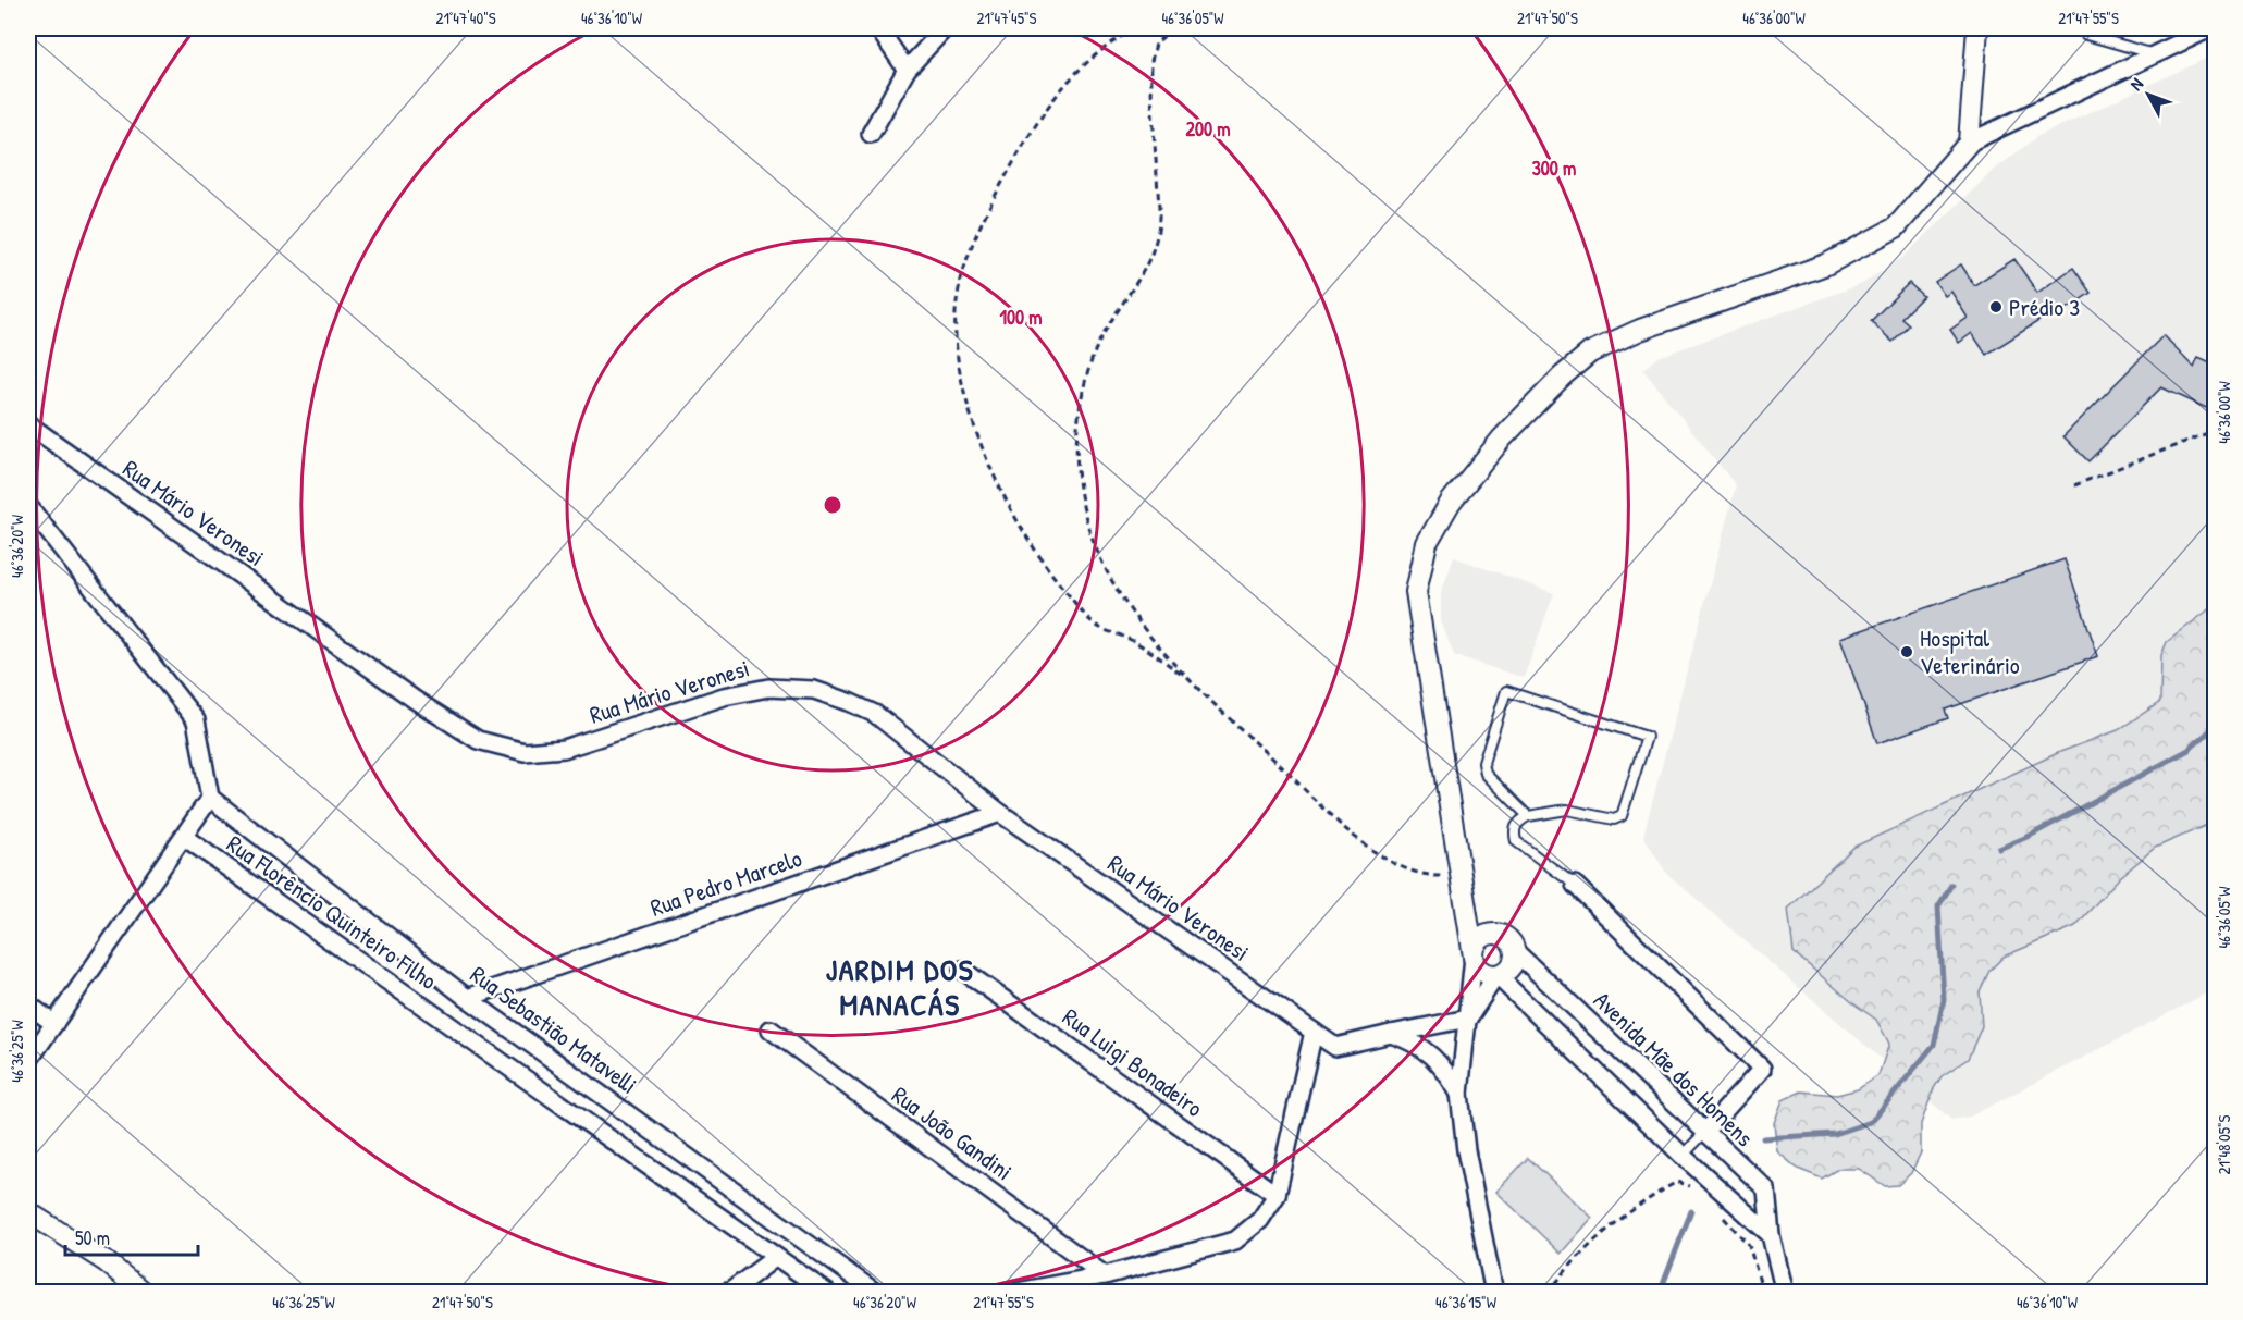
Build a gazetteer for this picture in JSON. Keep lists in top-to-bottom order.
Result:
{
  "streets": {
    "street": [
      "Rua Mário Veronesi",
      "Rua Pedro Marcelo",
      "Rua Florêncio Quinteiro Filho",
      "Rua Sebastião Matavelli",
      "Rua Luigi Bonadeiro",
      "Avenida Mãe dos Homens",
      "Rua João Gandini"
    ]
  },
  "crossings": [
    ["Rua Mário Veronesi", "Rua Pedro Marcelo"],
    ["Rua Pedro Marcelo", "Rua Sebastião Matavelli"]
  ],
  "districts": ["JARDIM DOS MANACÁS"],
  "places": ["Prédio 3", "Hospital Veterinário"],
  "scale_bar": "50 m",
  "north": "top left",
  "coordinates": [
    "21°47'40\"S",
    "46°36'10\"W",
    "21°47'45\"S",
    "46°36'05\"W",
    "21°47'50\"S",
    "46°36'00\"W",
    "21°47'55\"S",
    "46°36'20\"W",
    "46°36'25\"W",
    "21°48'05\"S",
    "46°36'15\"W"
  ],
  "rings": ["200 m", "300 m", "100 m"]
}
